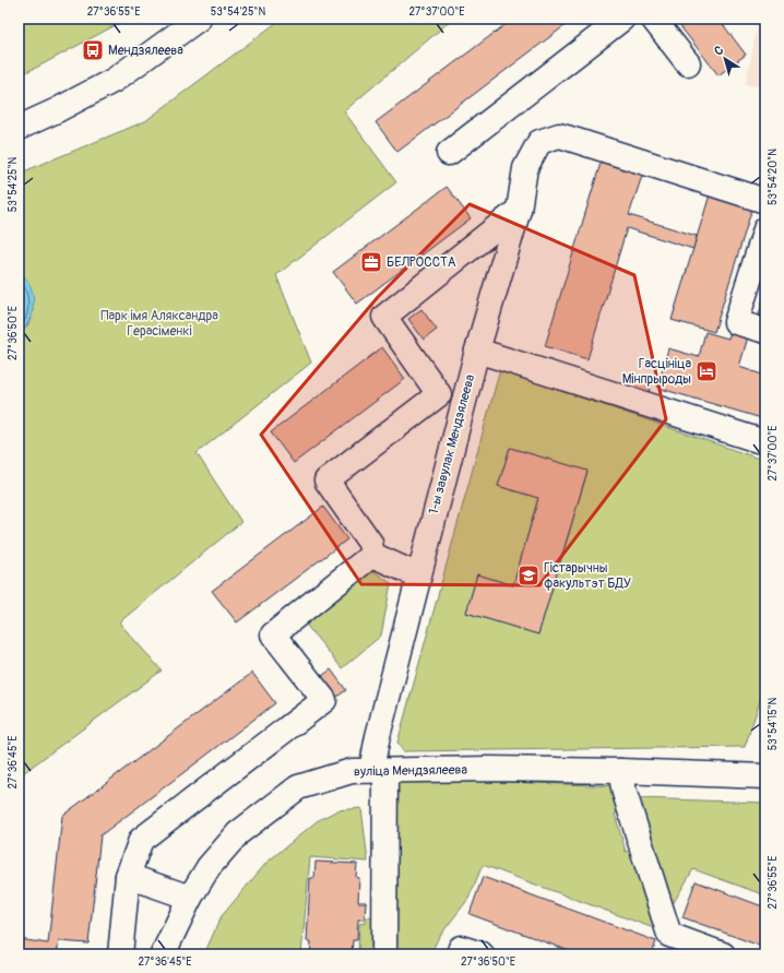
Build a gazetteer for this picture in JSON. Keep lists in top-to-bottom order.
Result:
{
  "streets": {
    "street": ["1-ы завулак Мендзялеева", "вуліца Мендзялеева"]
  },
  "crossings": [
    ["1-ы завулак Мендзялеева", "вуліца Мендзялеева"]
  ],
  "parks": ["Парк імя Аляксандра Герасіменкі"],
  "places": {
    "bus stop": ["Мендзялеева"],
    "office": ["БЕЛРОССТА"],
    "hotel": ["Гасцініца Мінпрыроды"],
    "school or university": ["Гістарычны факультэт БДУ"]
  },
  "north": "top left",
  "coordinates": [
    "27°36'55\"E",
    "53°54'25\"N",
    "27°37'00\"E",
    "53°54'20\"N",
    "27°36'50\"E",
    "53°54'15\"N",
    "27°36'45\"E"
  ]
}
